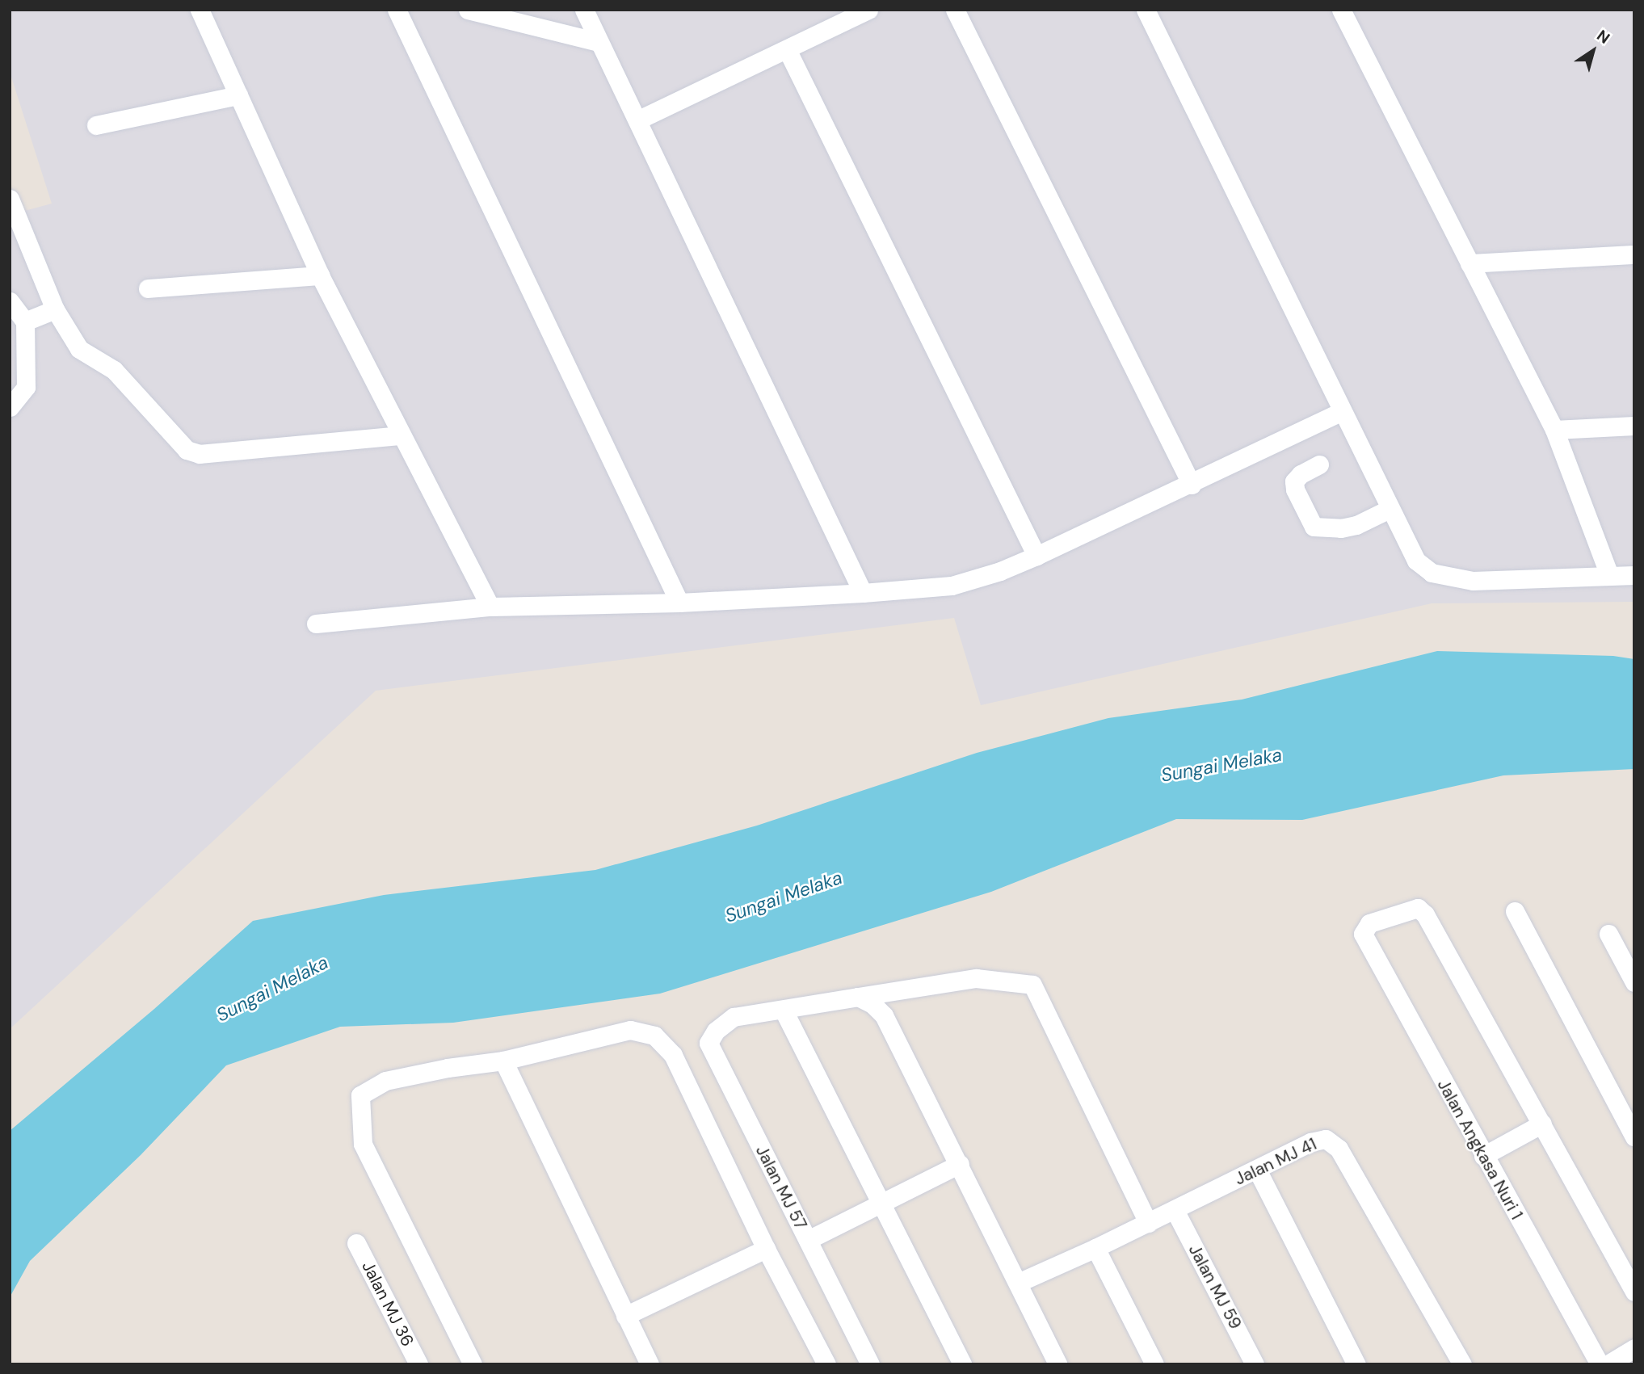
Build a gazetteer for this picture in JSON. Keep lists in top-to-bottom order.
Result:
{
  "streets": {
    "street": [
      "Jalan Angkasa Nuri 1",
      "Jalan MJ 41",
      "Jalan MJ 57",
      "Jalan MJ 59",
      "Jalan MJ 36"
    ]
  },
  "crossings": [
    ["Jalan MJ 41", "Jalan MJ 59"]
  ],
  "water": ["Sungai Melaka"],
  "north": "top right"
}
